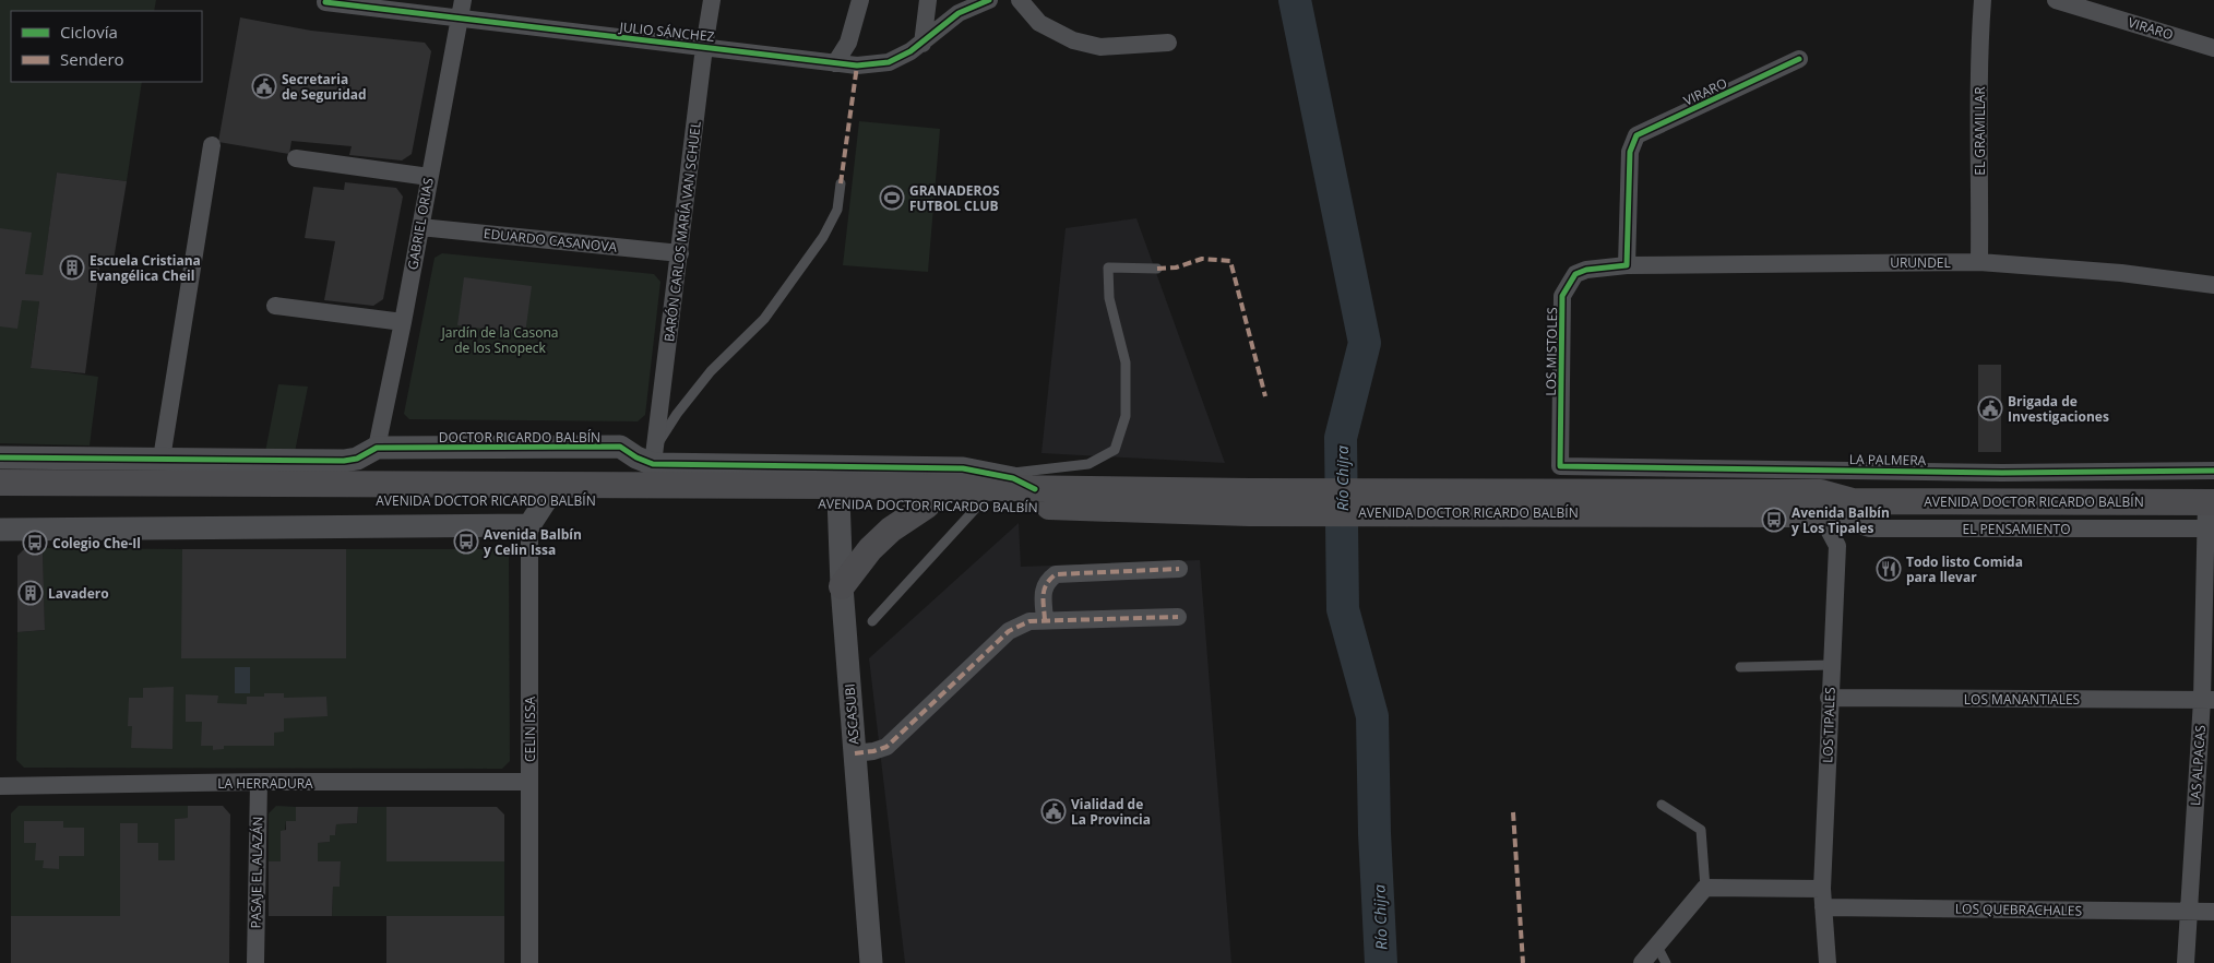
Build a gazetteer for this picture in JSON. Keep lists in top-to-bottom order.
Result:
{
  "streets": {
    "main road": ["AVENIDA DOCTOR RICARDO BALBÍN"],
    "street": [
      "VIRARO",
      "JULIO SÁNCHEZ",
      "EL GRAMILLAR",
      "GABRIEL ORIAS",
      "BARÓN CARLOS MARÍA VAN SCHUEL",
      "EDUARDO CASANOVA",
      "URUNDEL",
      "LOS MISTOLES",
      "DOCTOR RICARDO BALBÍN",
      "LA PALMERA",
      "EL PENSAMIENTO",
      "LOS MANANTIALES",
      "ASCASUBI",
      "LOS TIPALES",
      "CELIN ISSA",
      "LAS ALPACAS",
      "LA HERRADURA",
      "PASAJE EL ALAZÁN",
      "LOS QUEBRACHALES"
    ]
  },
  "crossings": [
    ["VIRARO", "URUNDEL"],
    ["VIRARO", "LOS MISTOLES"],
    ["JULIO SÁNCHEZ", "GABRIEL ORIAS"],
    ["JULIO SÁNCHEZ", "BARÓN CARLOS MARÍA VAN SCHUEL"],
    ["EL GRAMILLAR", "URUNDEL"],
    ["GABRIEL ORIAS", "EDUARDO CASANOVA"],
    ["GABRIEL ORIAS", "DOCTOR RICARDO BALBÍN"],
    ["BARÓN CARLOS MARÍA VAN SCHUEL", "EDUARDO CASANOVA"],
    ["BARÓN CARLOS MARÍA VAN SCHUEL", "DOCTOR RICARDO BALBÍN"],
    ["URUNDEL", "LOS MISTOLES"],
    ["LOS MISTOLES", "LA PALMERA"],
    ["LOS MISTOLES", "AVENIDA DOCTOR RICARDO BALBÍN"],
    ["DOCTOR RICARDO BALBÍN", "AVENIDA DOCTOR RICARDO BALBÍN"],
    ["DOCTOR RICARDO BALBÍN", "ASCASUBI"],
    ["LA PALMERA", "AVENIDA DOCTOR RICARDO BALBÍN"],
    ["AVENIDA DOCTOR RICARDO BALBÍN", "EL PENSAMIENTO"],
    ["AVENIDA DOCTOR RICARDO BALBÍN", "ASCASUBI"],
    ["AVENIDA DOCTOR RICARDO BALBÍN", "LOS TIPALES"],
    ["AVENIDA DOCTOR RICARDO BALBÍN", "LAS ALPACAS"],
    ["EL PENSAMIENTO", "LOS TIPALES"],
    ["EL PENSAMIENTO", "LAS ALPACAS"],
    ["LOS MANANTIALES", "LOS TIPALES"],
    ["LOS MANANTIALES", "LAS ALPACAS"],
    ["LOS TIPALES", "LOS QUEBRACHALES"],
    ["CELIN ISSA", "LA HERRADURA"],
    ["LAS ALPACAS", "LOS QUEBRACHALES"],
    ["LA HERRADURA", "PASAJE EL ALAZÁN"]
  ],
  "water": ["Río Chijra"],
  "parks": ["Jardín de la Casona de los Snopeck"],
  "places": {
    "public building": ["Secretaria de Seguridad", "Brigada de Investigaciones", "Vialidad de La Provincia"],
    "sports": ["GRANADEROS FUTBOL CLUB"],
    "building": ["Escuela Cristiana Evangélica Cheil", "Lavadero"],
    "bus stop": ["Avenida Balbín y Los Tipales", "Avenida Balbín y Celin Issa", "Colegio Che-Il"],
    "restaurant": ["Todo listo Comida para llevar"]
  },
  "legend": ["Ciclovía", "Sendero"]
}
